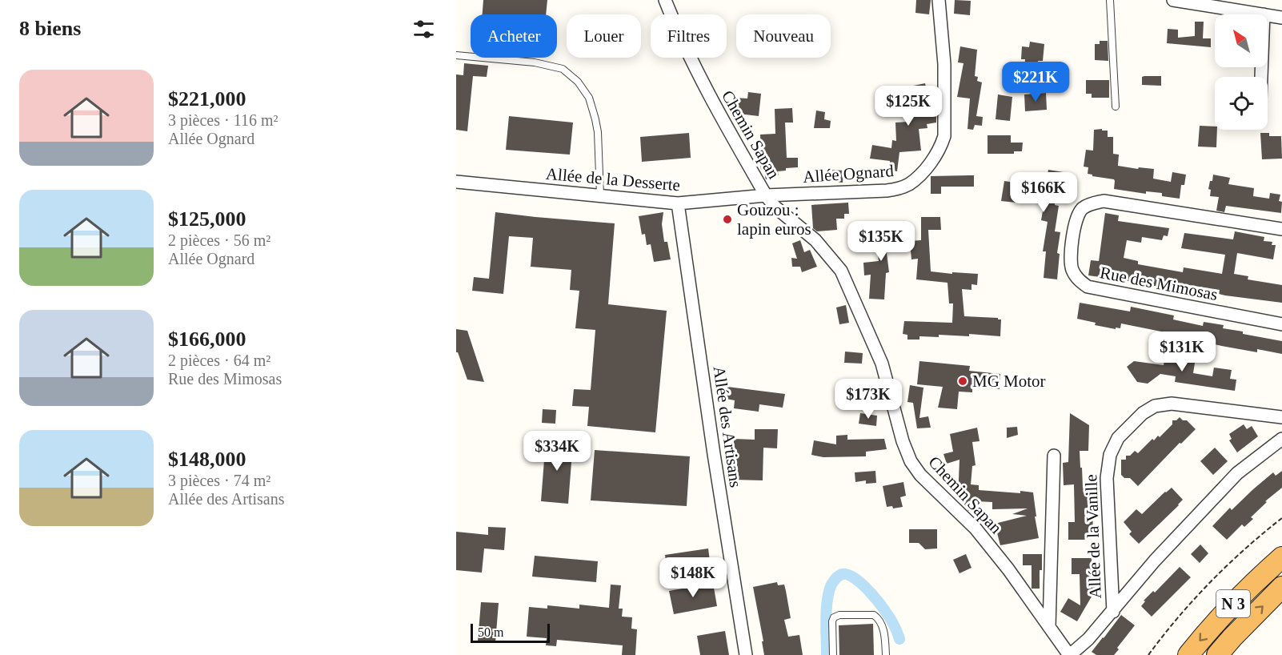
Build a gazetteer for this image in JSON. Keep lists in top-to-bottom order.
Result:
{
  "streets": {
    "highway": ["N 3"],
    "street": [
      "Chemin Sapan",
      "Allée Ognard",
      "Allée de la Desserte",
      "Rue des Mimosas",
      "Allée des Artisans",
      "Allée de la Vanille"
    ]
  },
  "crossings": [
    ["Chemin Sapan", "Allée Ognard"],
    ["Chemin Sapan", "Allée de la Desserte"],
    ["Allée Ognard", "Allée de la Desserte"],
    ["Allée de la Desserte", "Allée des Artisans"]
  ],
  "places": ["Gouzou : lapin euros", "MG Motor"],
  "scale_bar": "50 m",
  "north": "top left",
  "page": {
    "heading": "8 biens",
    "chip": [
      "Acheter",
      "Louer",
      "Filtres",
      "Nouveau"
    ],
    "list": [
      {
        "name": "$221,000",
        "note": "3 pièces · 116 m² · Allée Ognard"
      },
      {
        "name": "$125,000",
        "note": "2 pièces · 56 m² · Allée Ognard"
      },
      {
        "name": "$166,000",
        "note": "2 pièces · 64 m² · Rue des Mimosas"
      },
      {
        "name": "$148,000",
        "note": "3 pièces · 74 m² · Allée des Artisans"
      }
    ],
    "price": [
      "$221K",
      "$125K",
      "$166K",
      "$135K",
      "$131K",
      "$173K",
      "$334K",
      "$148K"
    ],
    "scale": "50 m"
  }
}
